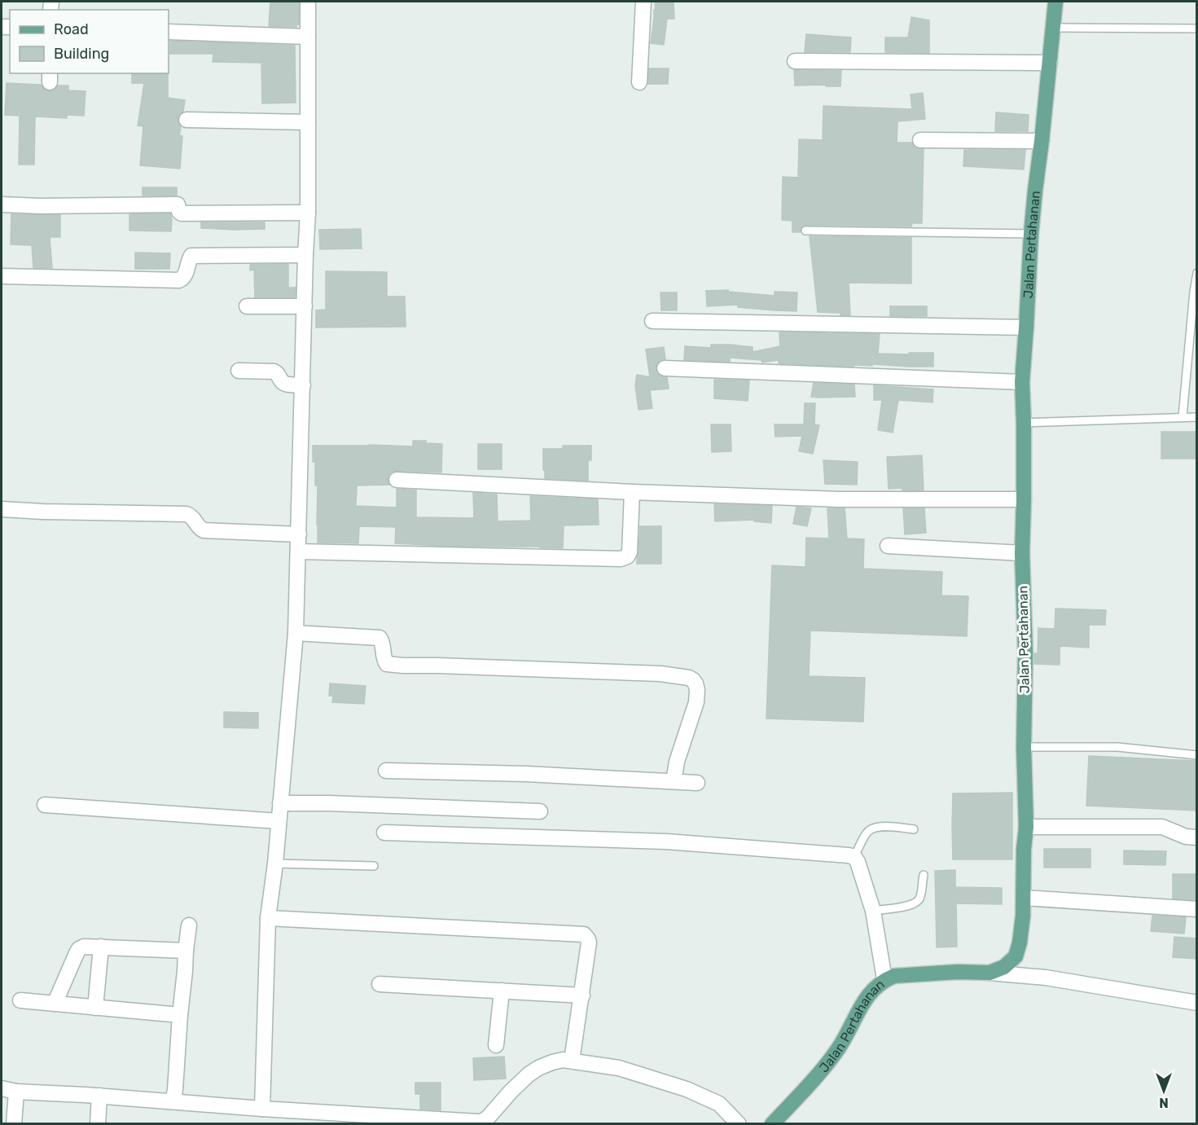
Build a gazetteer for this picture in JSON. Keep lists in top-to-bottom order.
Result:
{
  "streets": {
    "main road": ["Jalan Pertahanan"]
  },
  "legend": ["Road", "Building"],
  "north": "bottom"
}
